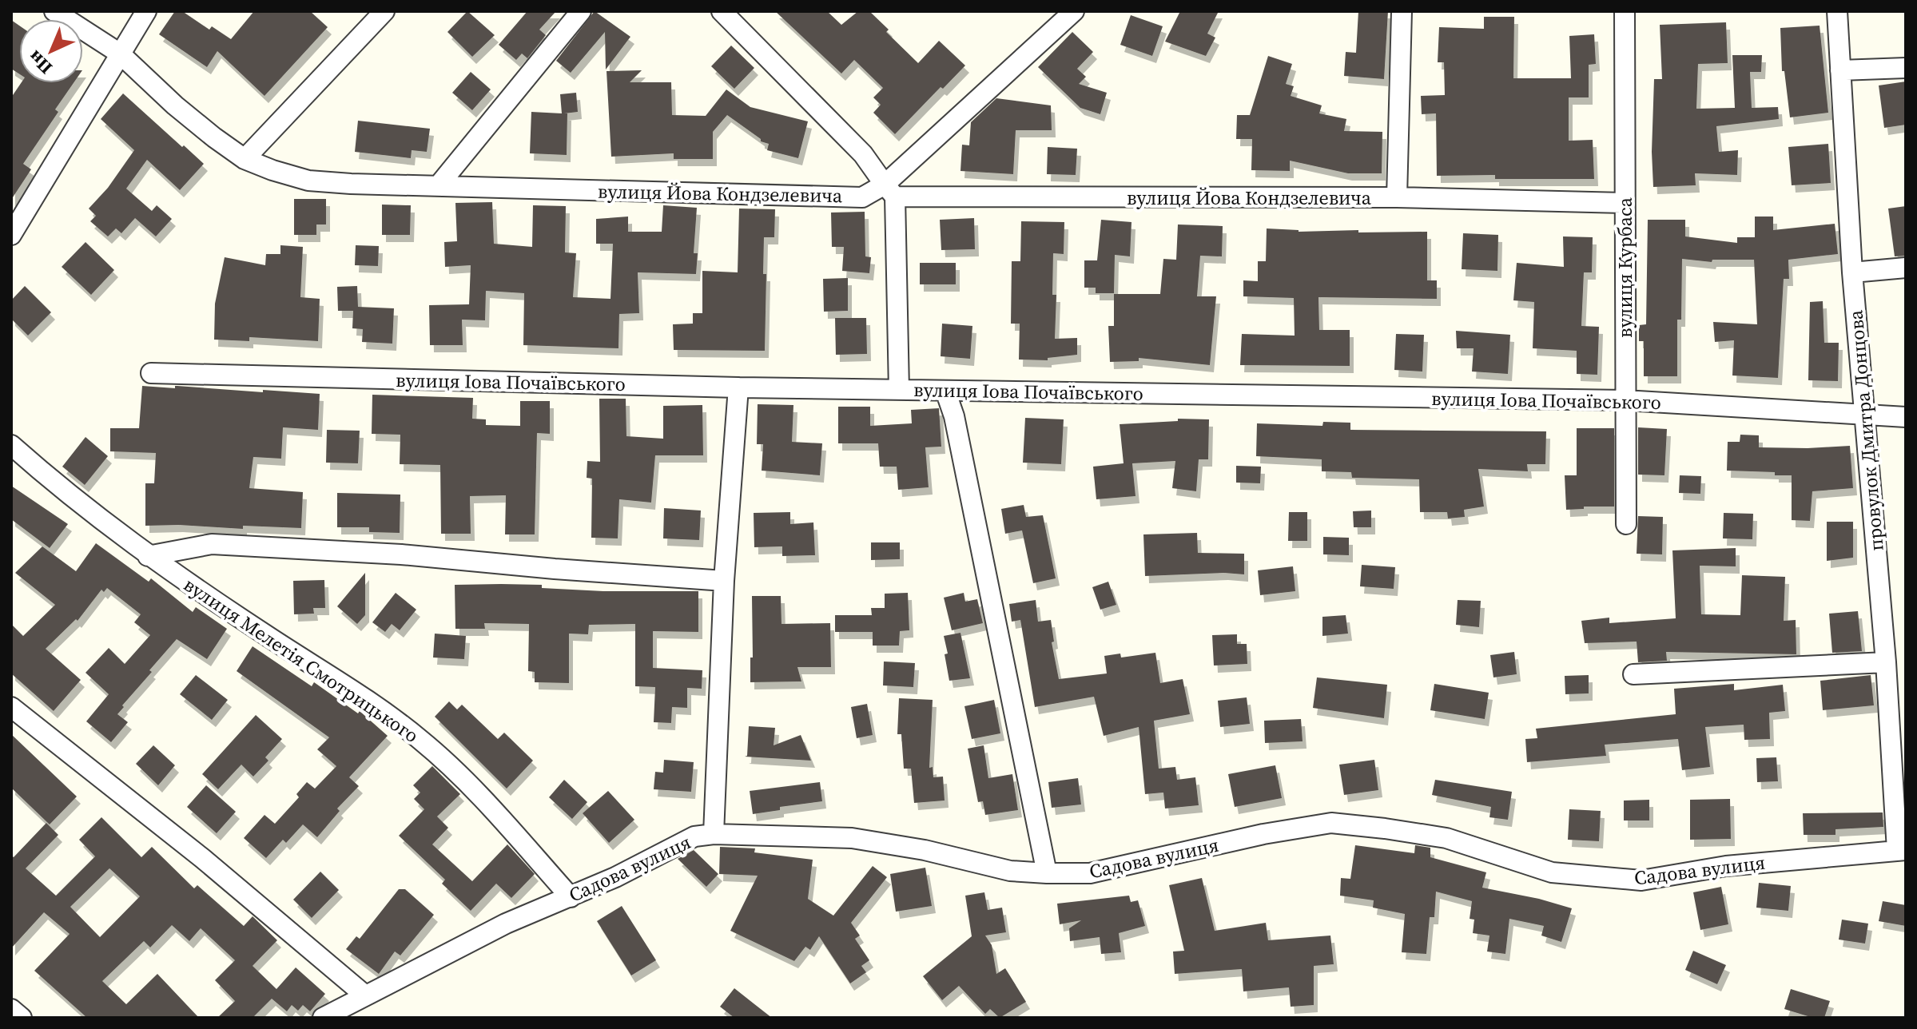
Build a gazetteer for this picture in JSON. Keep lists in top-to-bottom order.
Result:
{
  "streets": {
    "street": [
      "вулиця Йова Кондзелевича",
      "вулиця Курбаса",
      "вулиця Іова Почаївського",
      "провулок Дмитра Донцова",
      "вулиця Мелетія Смотрицького",
      "Садова вулиця"
    ]
  },
  "crossings": [
    ["вулиця Йова Кондзелевича", "вулиця Курбаса"],
    ["вулиця Курбаса", "вулиця Іова Почаївського"],
    ["вулиця Іова Почаївського", "провулок Дмитра Донцова"],
    ["провулок Дмитра Донцова", "Садова вулиця"],
    ["вулиця Мелетія Смотрицького", "Садова вулиця"]
  ],
  "north": "bottom left"
}
